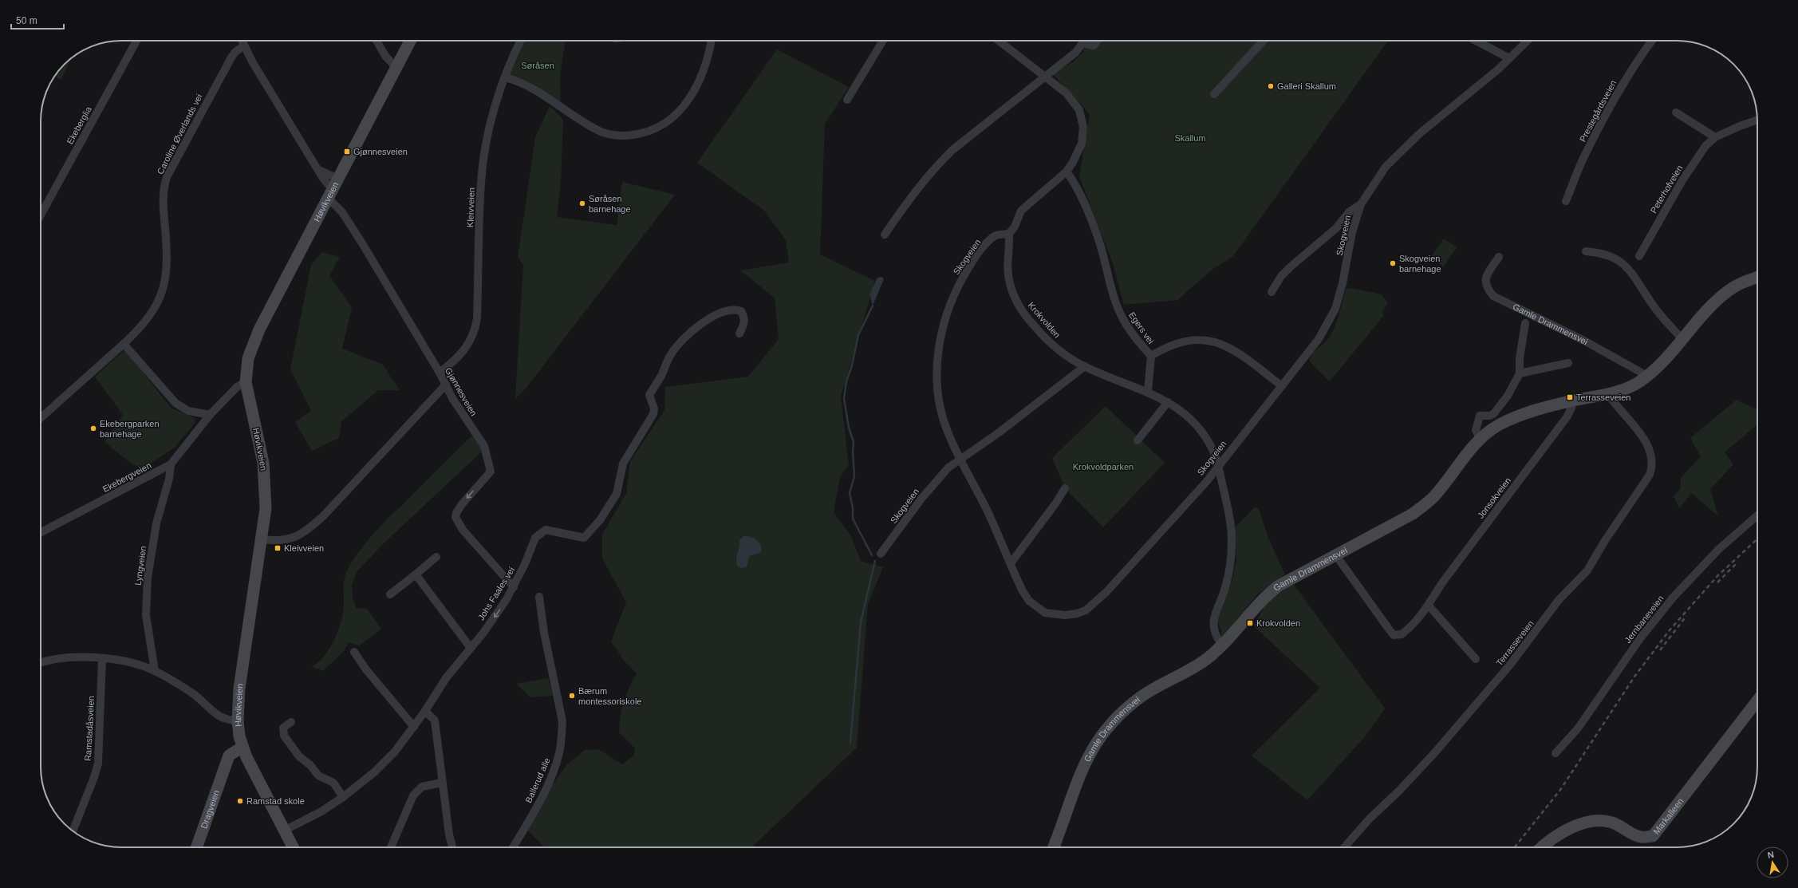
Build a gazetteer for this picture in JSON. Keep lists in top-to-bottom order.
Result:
{
  "streets": {
    "main road": [
      "Høvikveien",
      "Gamle Drammensvei",
      "Dragveien",
      "Markalleen"
    ],
    "street": [
      "Prestegårdsveien",
      "Ekeberglia",
      "Caroline Øverlands vei",
      "Peterhofveien",
      "Kleivveien",
      "Skogveien",
      "Krokvolden",
      "Egers vei",
      "Gjønnesveien",
      "Ekebergveien",
      "Jonsokveien",
      "Lyngveien",
      "Johs Faales vei",
      "Jernbaneveien",
      "Terrasseveien",
      "Ramstadåsveien",
      "Ballerud alle"
    ]
  },
  "crossings": [
    ["Høvikveien", "Gjønnesveien"],
    ["Høvikveien", "Johs Faales vei"],
    ["Høvikveien", "Dragveien"],
    ["Kleivveien", "Gjønnesveien"],
    ["Skogveien", "Krokvolden"],
    ["Skogveien", "Egers vei"],
    ["Krokvolden", "Gamle Drammensvei"],
    ["Gamle Drammensvei", "Jonsokveien"],
    ["Gamle Drammensvei", "Terrasseveien"],
    ["Gjønnesveien", "Johs Faales vei"],
    ["Ekebergveien", "Lyngveien"]
  ],
  "parks": ["Søråsen", "Skallum", "Krokvoldparken"],
  "places": {
    "other": [
      "Galleri Skallum",
      "Søråsen barnehage",
      "Skogveien barnehage",
      "Ekebergparken barnehage",
      "Bærum montessoriskole",
      "Ramstad skole"
    ],
    "transit": [
      "Gjønnesveien",
      "Terrasseveien",
      "Kleivveien",
      "Krokvolden"
    ]
  },
  "scale_bar": "50 m",
  "north": "top"
}
